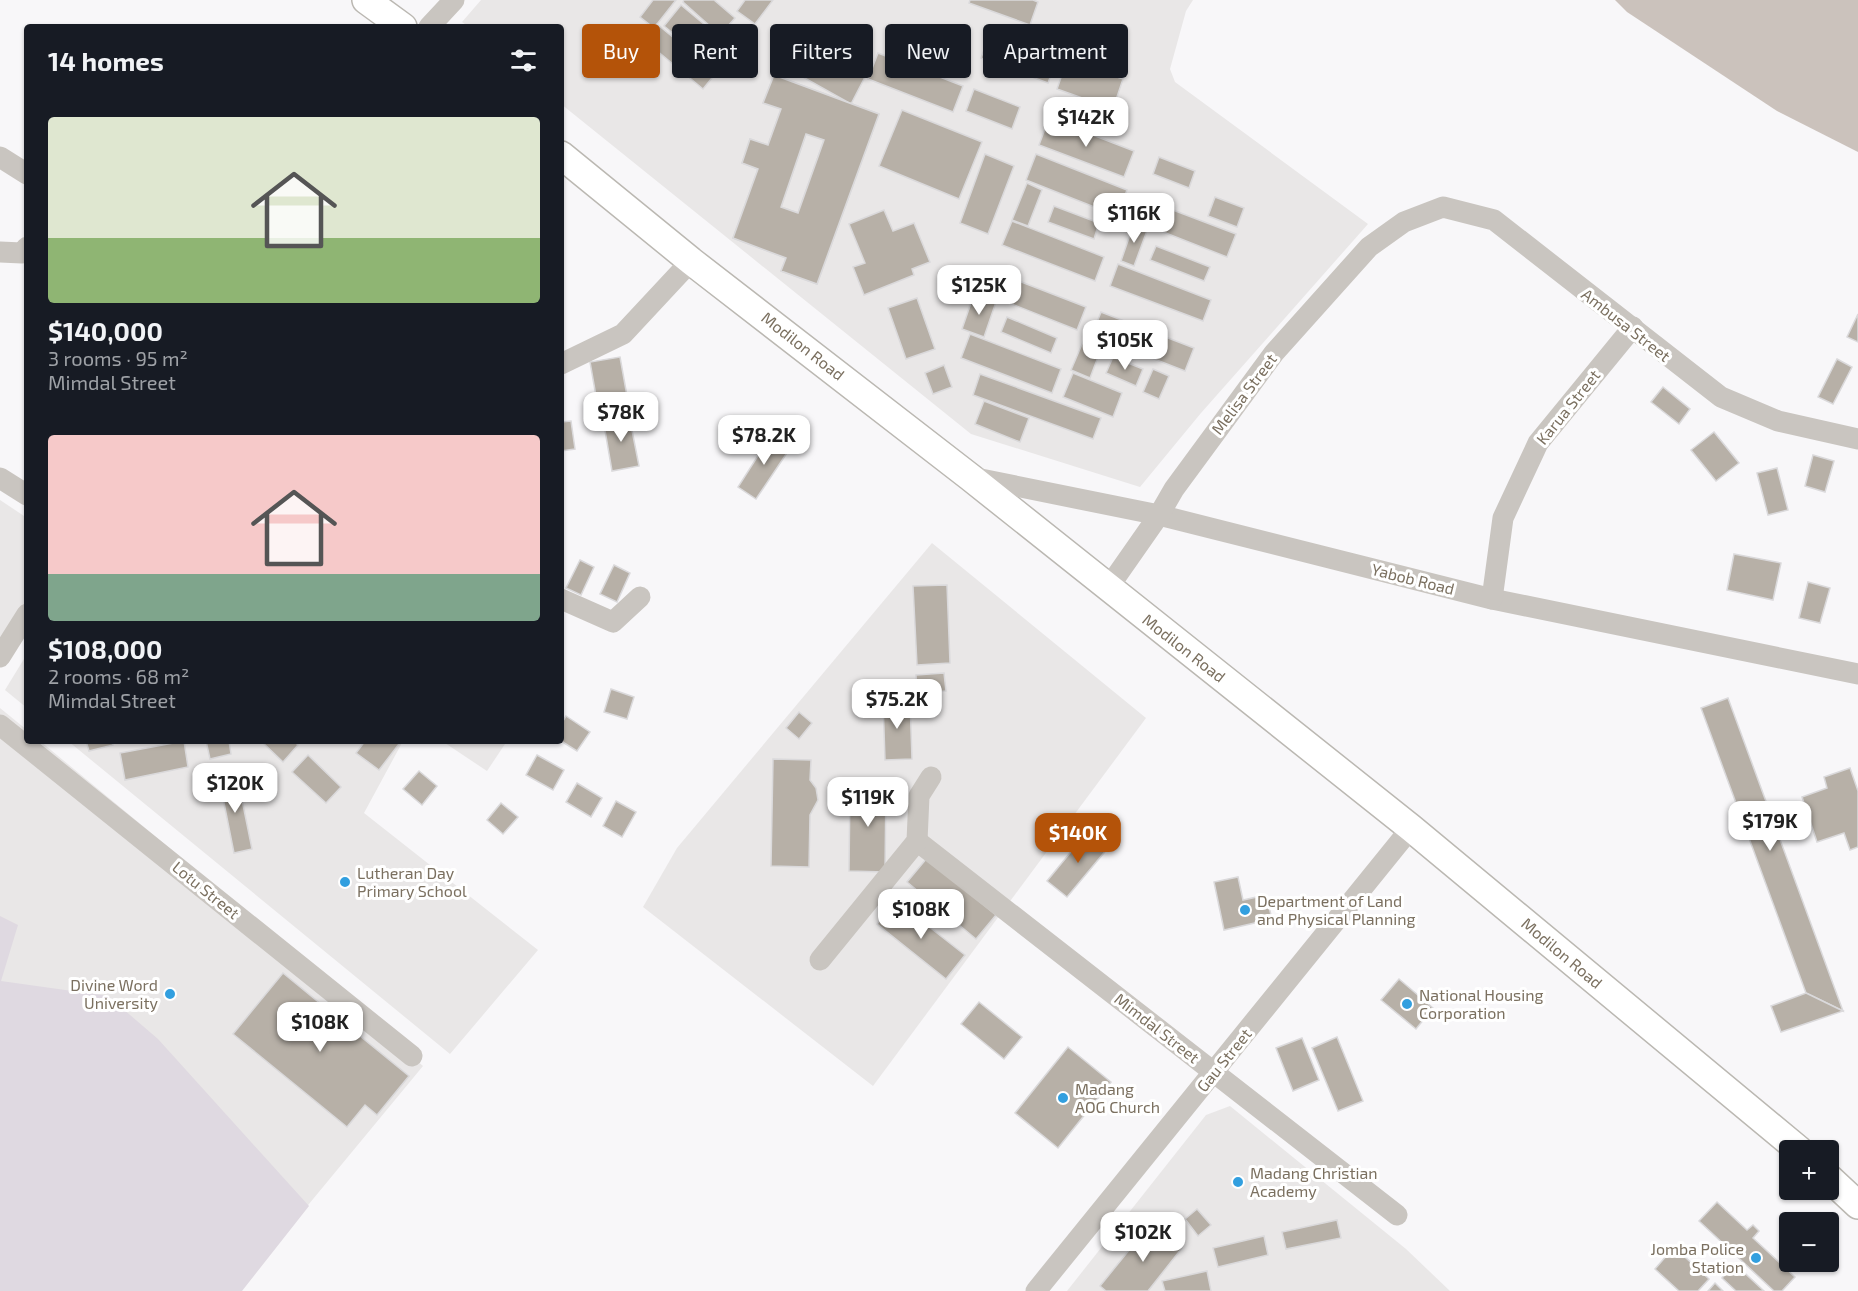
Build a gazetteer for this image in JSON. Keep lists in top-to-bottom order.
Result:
{
  "streets": {
    "main road": ["Modilon Road"],
    "street": [
      "Ambusa Street",
      "Melisa Street",
      "Karua Street",
      "Yabob Road",
      "Lotu Street",
      "Mimdal Street",
      "Gau Street"
    ]
  },
  "crossings": [
    ["Ambusa Street", "Melisa Street"],
    ["Ambusa Street", "Karua Street"],
    ["Modilon Road", "Melisa Street"],
    ["Modilon Road", "Yabob Road"],
    ["Modilon Road", "Gau Street"],
    ["Melisa Street", "Yabob Road"],
    ["Karua Street", "Yabob Road"],
    ["Mimdal Street", "Gau Street"]
  ],
  "places": [
    "Lutheran Day Primary School",
    "Department of Land and Physical Planning",
    "Divine Word University",
    "National Housing Corporation",
    "Madang AOG Church",
    "Madang Christian Academy",
    "Jomba Police Station"
  ],
  "page": {
    "chip": [
      "Buy",
      "Rent",
      "Filters",
      "New",
      "Apartment"
    ],
    "heading": "14 homes",
    "list": [
      {
        "name": "$140,000",
        "note": "3 rooms · 95 m² · Mimdal Street"
      },
      {
        "name": "$108,000",
        "note": "2 rooms · 68 m² · Mimdal Street"
      }
    ],
    "price": [
      "$142K",
      "$116K",
      "$125K",
      "$105K",
      "$78K",
      "$78.2K",
      "$75.2K",
      "$120K",
      "$119K",
      "$179K",
      "$140K",
      "$108K",
      "$108K",
      "$102K"
    ],
    "map_buttons": ["+", "−"]
  }
}
